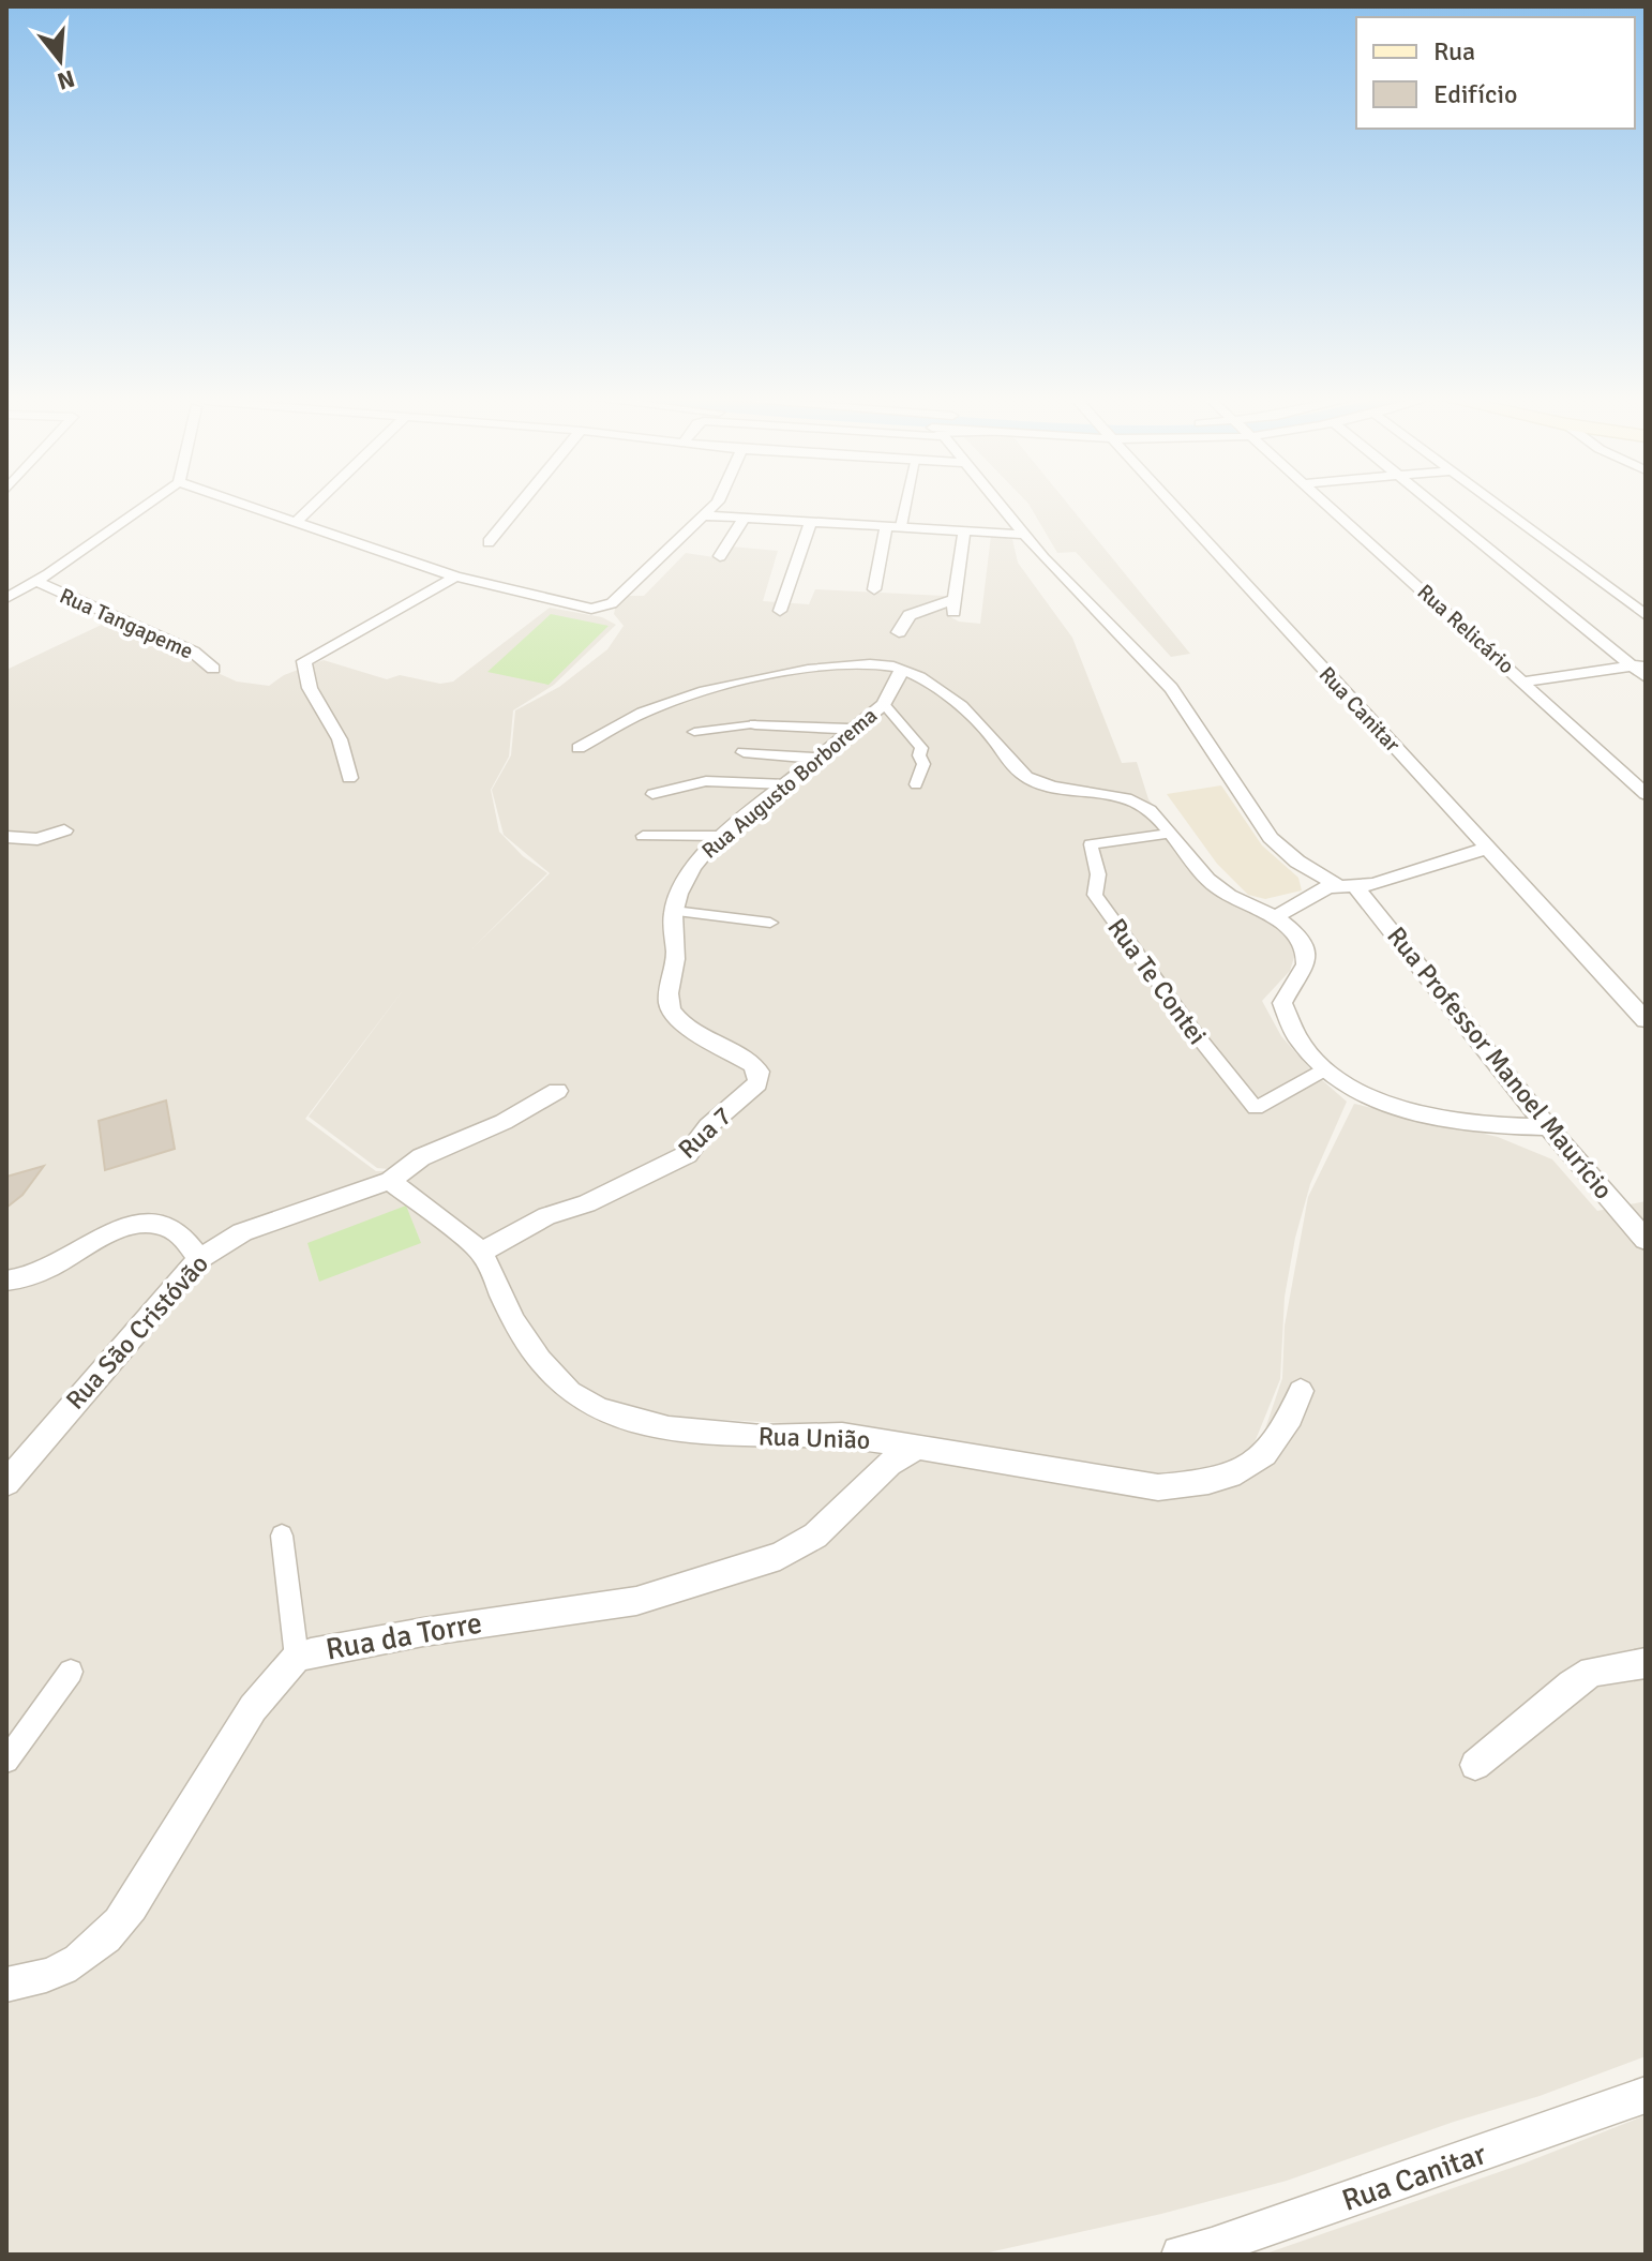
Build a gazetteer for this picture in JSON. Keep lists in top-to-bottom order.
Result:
{
  "streets": {
    "street": [
      "Rua Tangapeme",
      "Rua Relicário",
      "Rua Canitar",
      "Rua Augusto Borborema",
      "Rua Te Contei",
      "Rua Professor Manoel Maurício",
      "Rua 7",
      "Rua São Cristóvão",
      "Rua União",
      "Rua da Torre"
    ]
  },
  "crossings": [
    ["Rua Augusto Borborema", "Rua 7"],
    ["Rua 7", "Rua União"],
    ["Rua São Cristóvão", "Rua União"],
    ["Rua União", "Rua da Torre"]
  ],
  "legend": ["Rua", "Edifício"],
  "north": "bottom"
}
